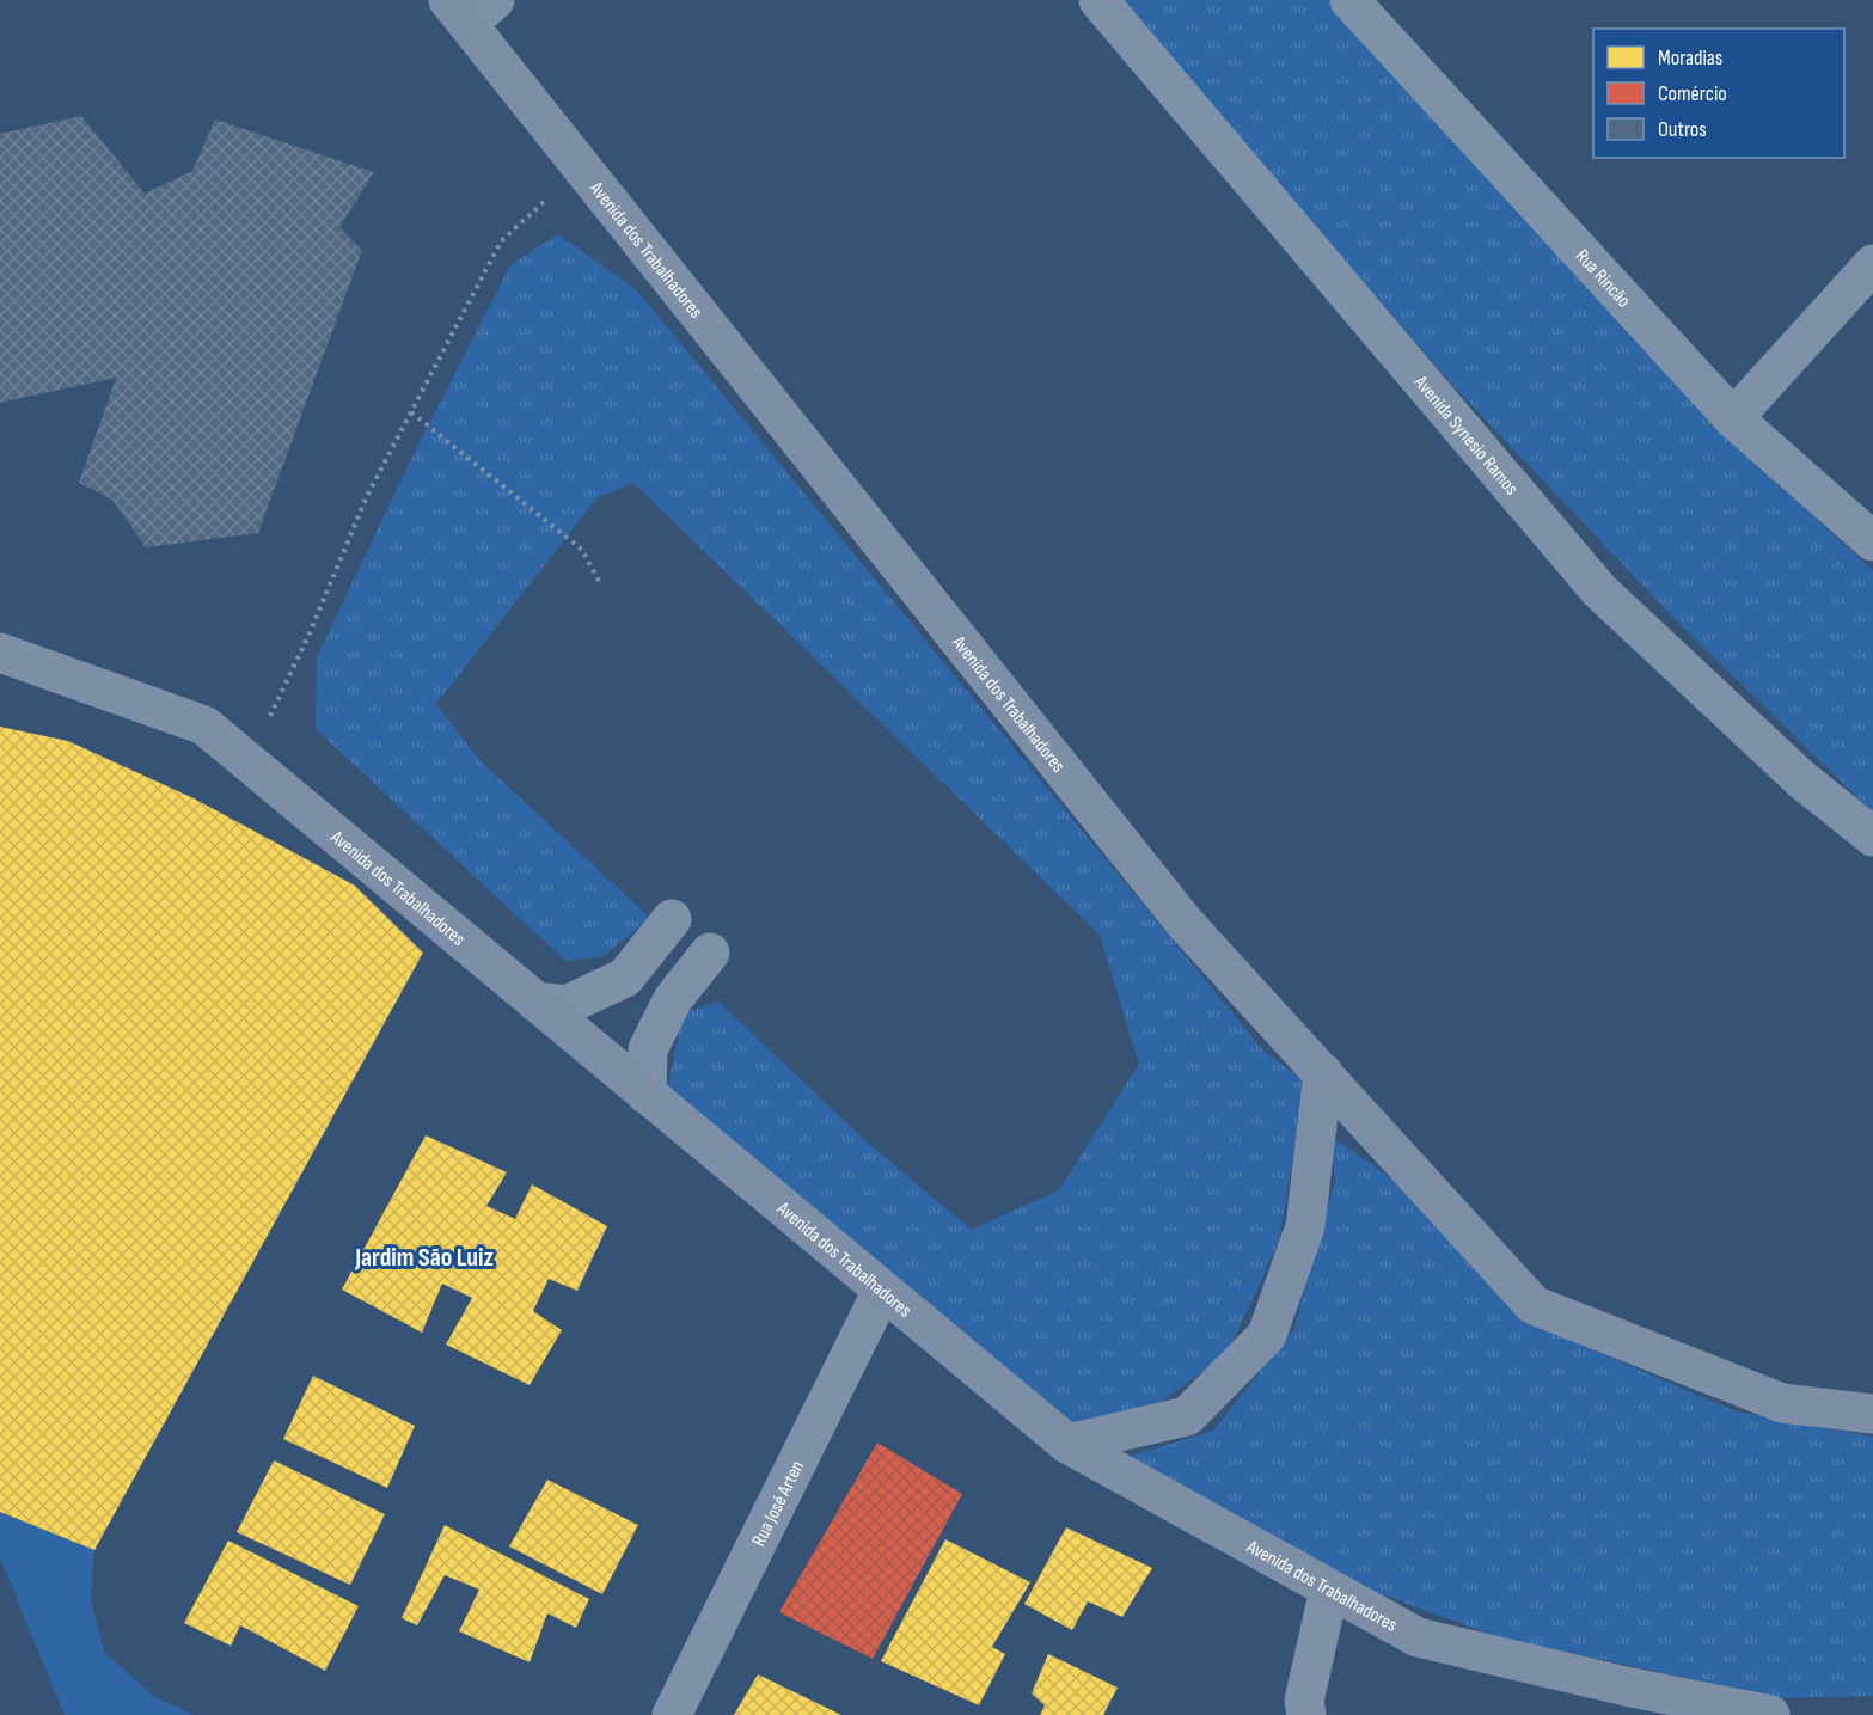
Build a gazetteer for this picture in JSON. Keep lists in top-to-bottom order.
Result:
{
  "streets": {
    "main road": ["Avenida dos Trabalhadores"],
    "street": ["Rua Rincão", "Avenida Synesio Ramos", "Rua José Arten"]
  },
  "crossings": [
    ["Avenida dos Trabalhadores", "Rua José Arten"]
  ],
  "districts": ["Jardim São Luiz"],
  "legend": ["Moradias", "Comércio", "Outros"]
}
